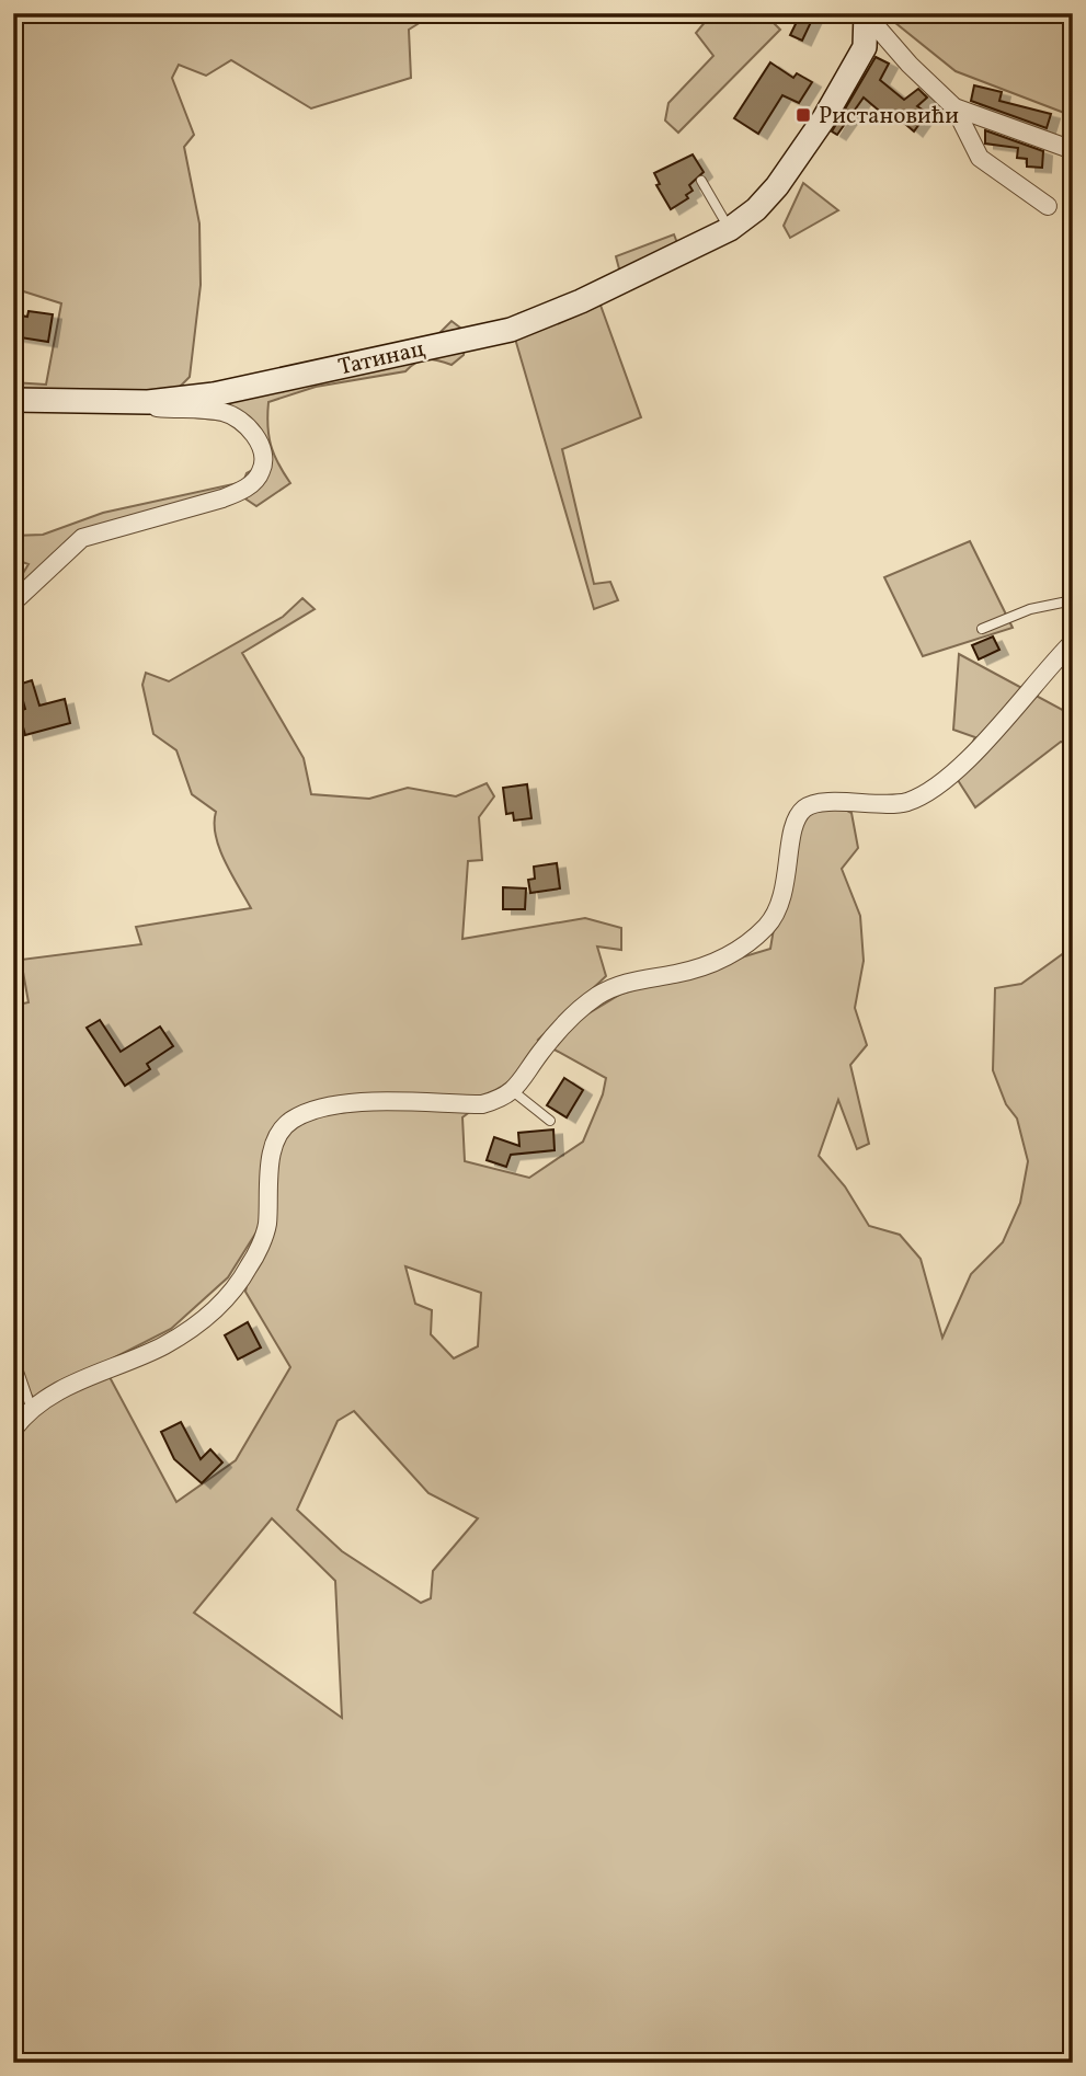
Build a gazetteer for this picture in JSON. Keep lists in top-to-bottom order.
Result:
{
  "streets": {
    "street": ["Татинац"]
  },
  "places": {
    "transit": ["Ристановићи"]
  }
}
